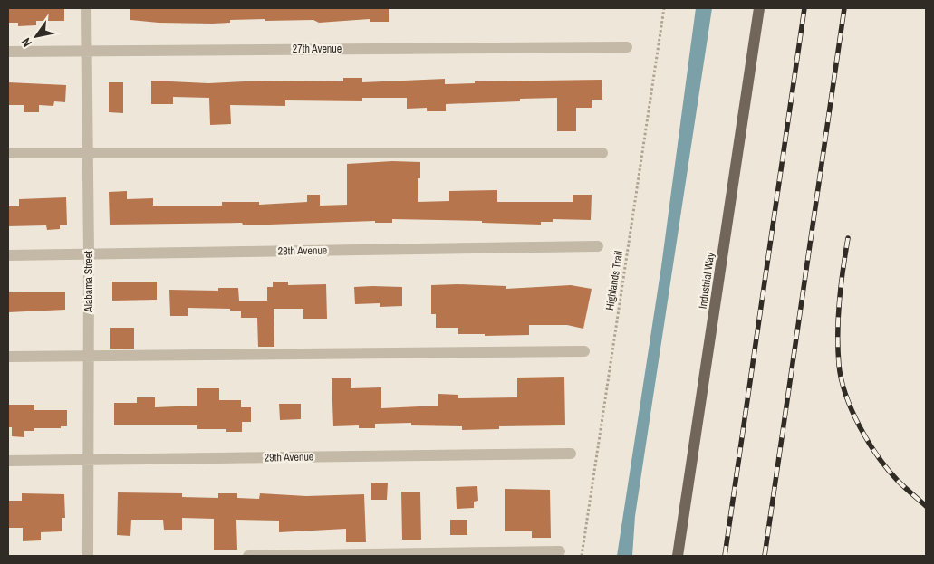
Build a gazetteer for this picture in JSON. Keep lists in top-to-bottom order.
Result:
{
  "streets": {
    "main road": ["Industrial Way"],
    "street": [
      "27th Avenue",
      "28th Avenue",
      "Alabama Street",
      "29th Avenue"
    ],
    "path": ["Highlands Trail"]
  },
  "crossings": [
    ["27th Avenue", "Alabama Street"],
    ["28th Avenue", "Alabama Street"],
    ["Alabama Street", "29th Avenue"]
  ],
  "north": "bottom left"
}
